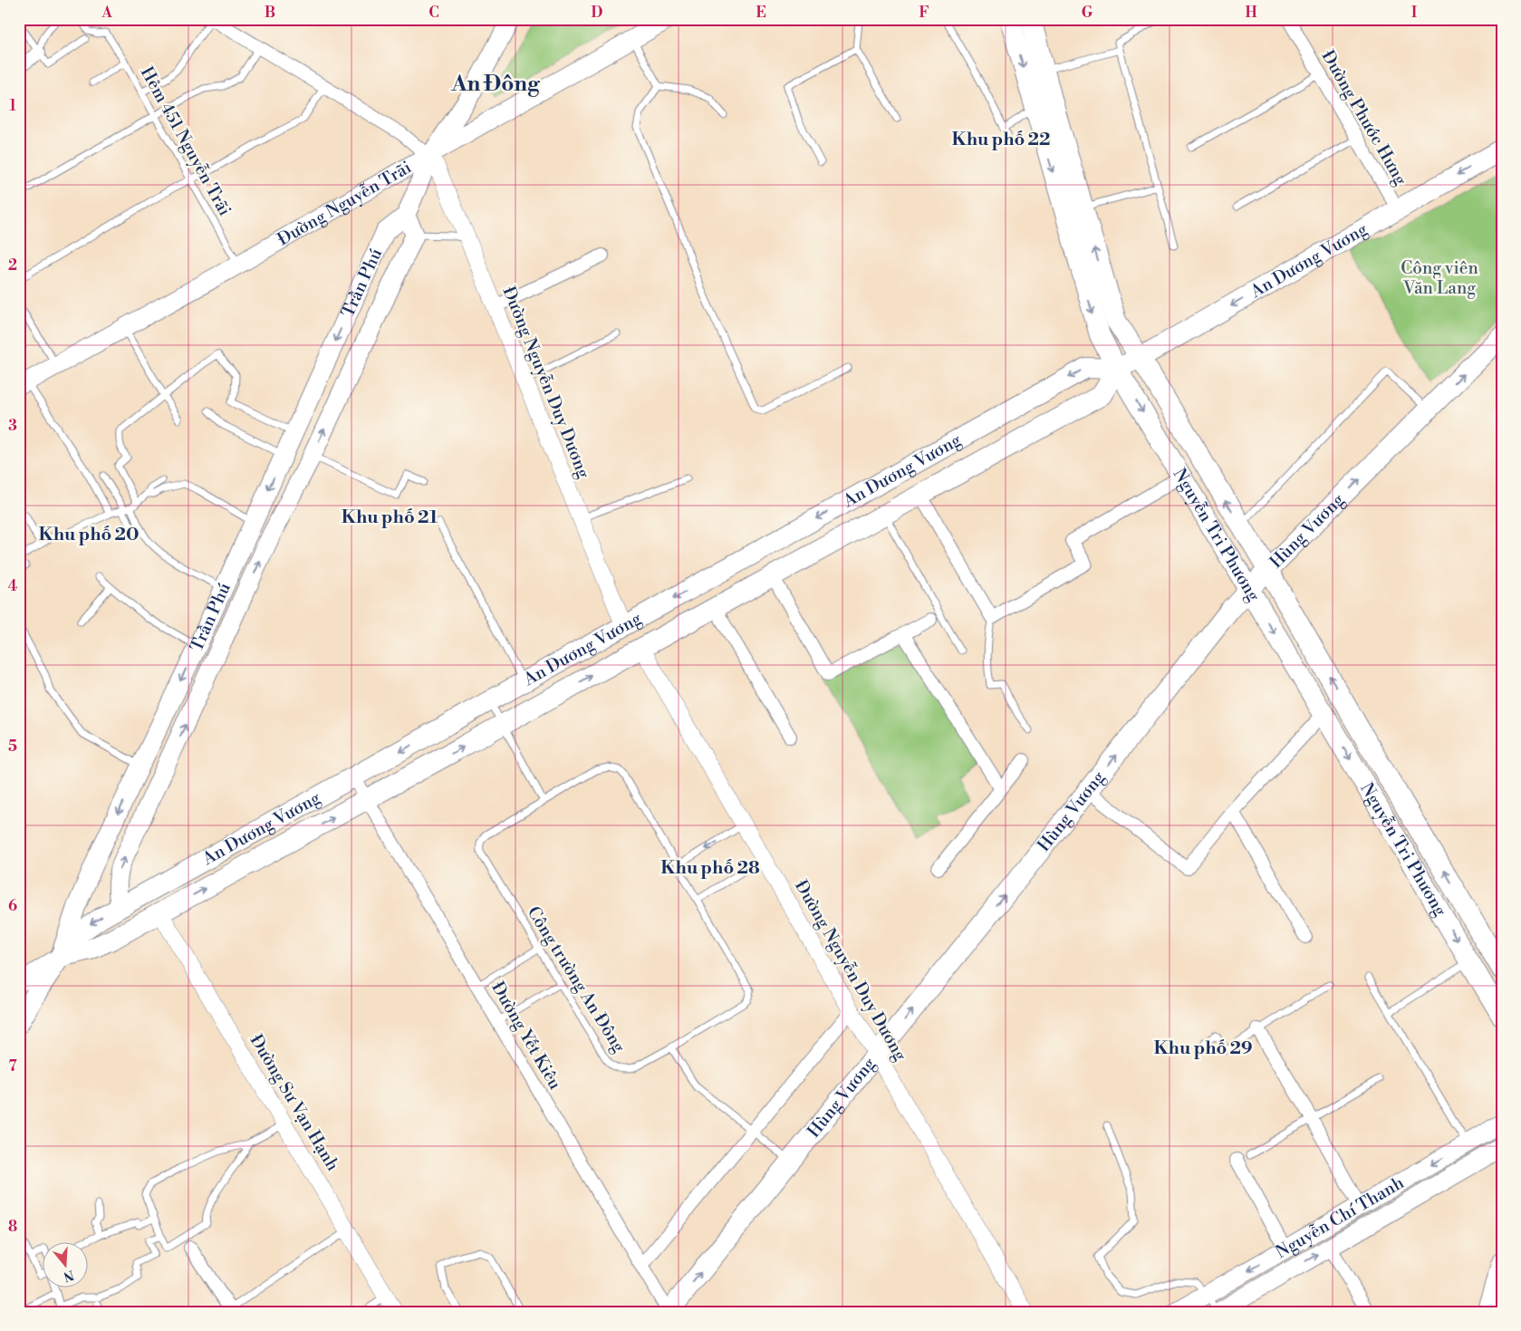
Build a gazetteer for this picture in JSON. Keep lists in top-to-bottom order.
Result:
{
  "streets": {
    "main road": [
      "Đường Nguyễn Trãi",
      "An Dương Vương",
      "Trần Phú",
      "Hùng Vương",
      "Nguyễn Tri Phương",
      "Nguyễn Chí Thanh"
    ],
    "street": [
      "Đường Phước Hưng",
      "Đường Nguyễn Duy Dương",
      "Đường Yết Kiêu",
      "Đường Sư Vạn Hạnh"
    ],
    "lane": ["Hẻm 451 Nguyễn Trãi", "Công trường An Đông"]
  },
  "crossings": [
    ["Đường Phước Hưng", "An Dương Vương"],
    ["Hẻm 451 Nguyễn Trãi", "Đường Nguyễn Trãi"],
    ["Đường Nguyễn Trãi", "Trần Phú"],
    ["Đường Nguyễn Trãi", "Đường Nguyễn Duy Dương"],
    ["An Dương Vương", "Trần Phú"],
    ["An Dương Vương", "Đường Nguyễn Duy Dương"],
    ["An Dương Vương", "Nguyễn Tri Phương"],
    ["An Dương Vương", "Đường Yết Kiêu"],
    ["An Dương Vương", "Đường Sư Vạn Hạnh"],
    ["Trần Phú", "Đường Nguyễn Duy Dương"],
    ["Đường Nguyễn Duy Dương", "Hùng Vương"],
    ["Hùng Vương", "Nguyễn Tri Phương"],
    ["Hùng Vương", "Đường Yết Kiêu"]
  ],
  "one_way": ["Hùng Vương"],
  "districts": [
    "An Đông",
    "Khu phố 22",
    "Khu phố 21",
    "Khu phố 20",
    "Khu phố 28",
    "Khu phố 29"
  ],
  "parks": ["Công viên Văn Lang"],
  "north": "bottom",
  "grid": {
    "columns": [
      "A",
      "B",
      "C",
      "D",
      "E",
      "F",
      "G",
      "H",
      "I"
    ],
    "rows": [
      "1",
      "2",
      "3",
      "4",
      "5",
      "6",
      "7",
      "8"
    ]
  }
}
